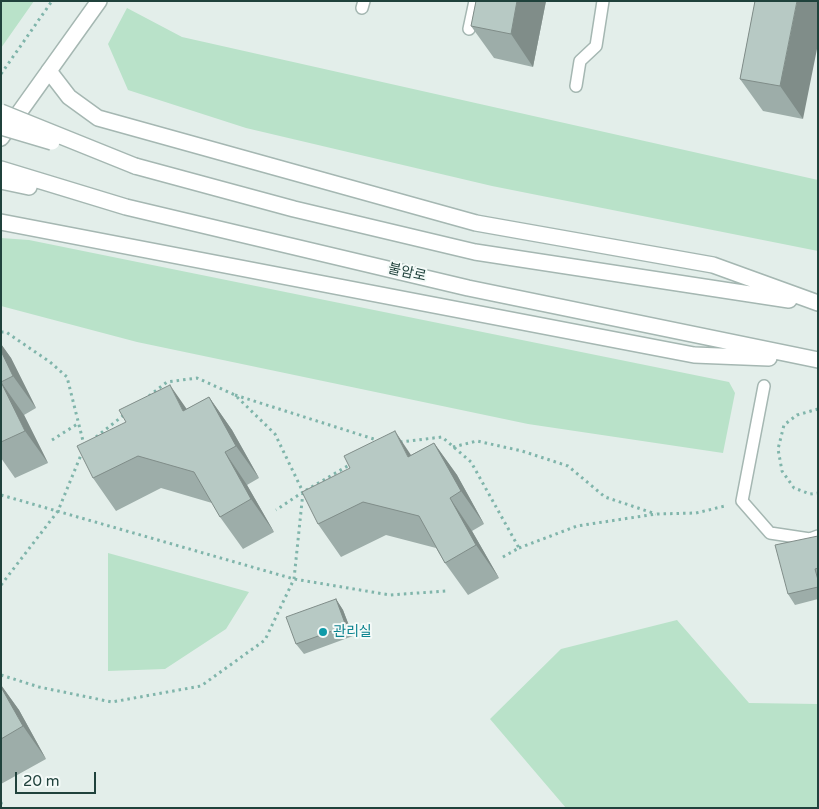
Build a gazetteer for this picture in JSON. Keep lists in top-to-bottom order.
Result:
{
  "streets": {
    "street": ["불암로"]
  },
  "places": ["관리실"],
  "scale_bar": "20 m"
}
